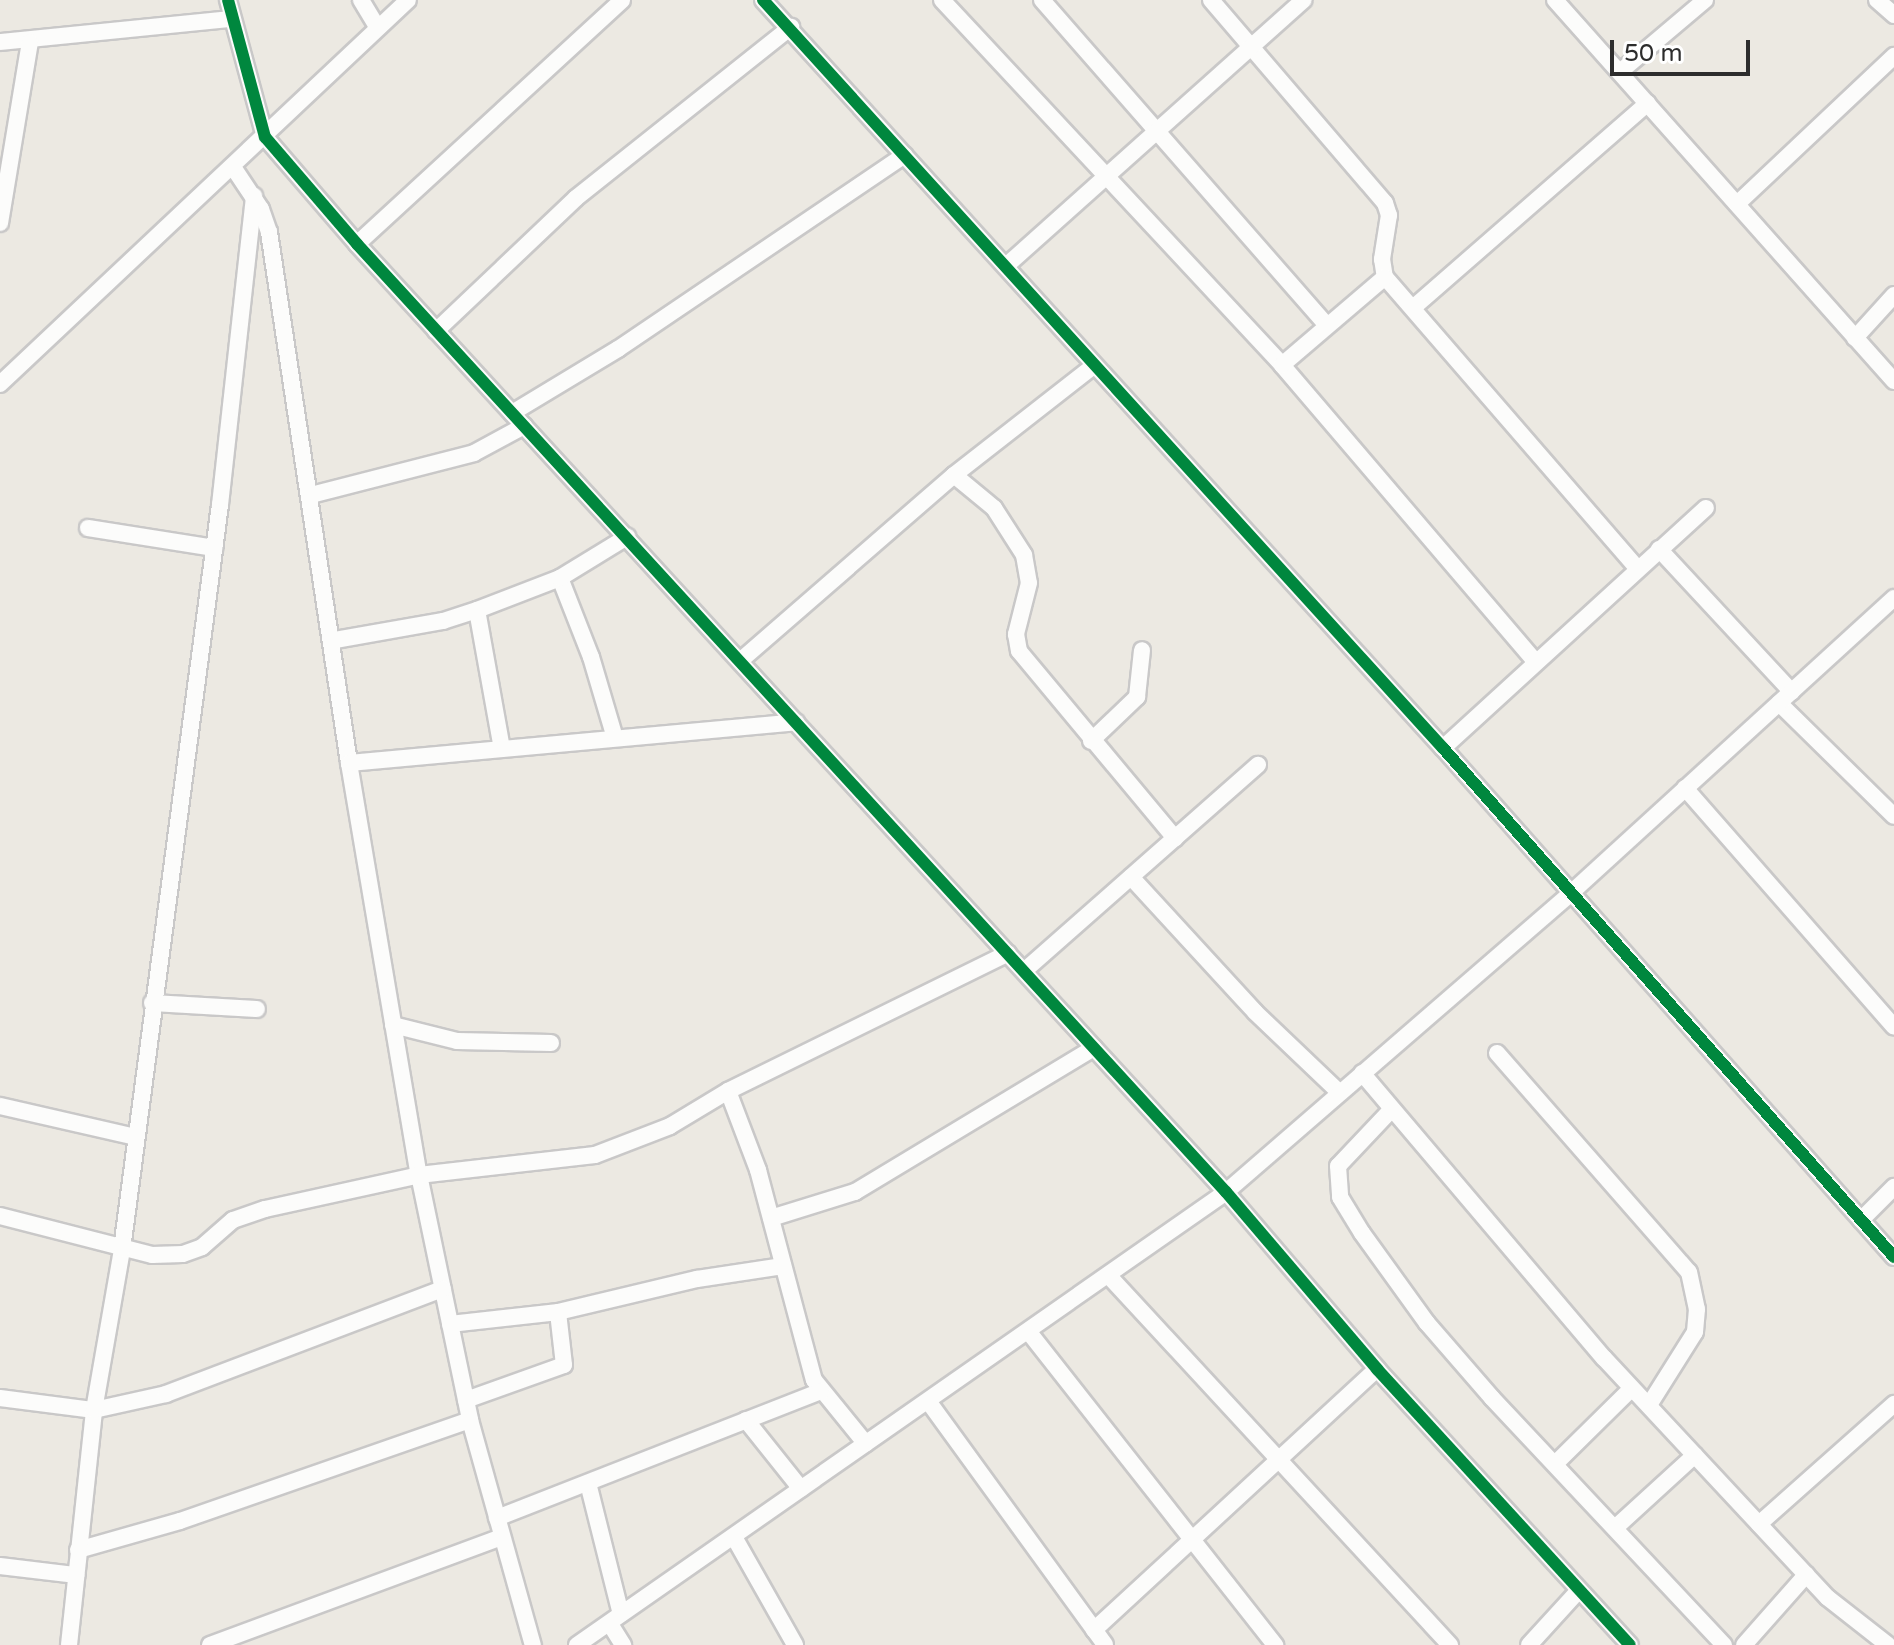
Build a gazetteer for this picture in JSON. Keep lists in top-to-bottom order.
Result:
{
  "scale_bar": "50 m"
}
